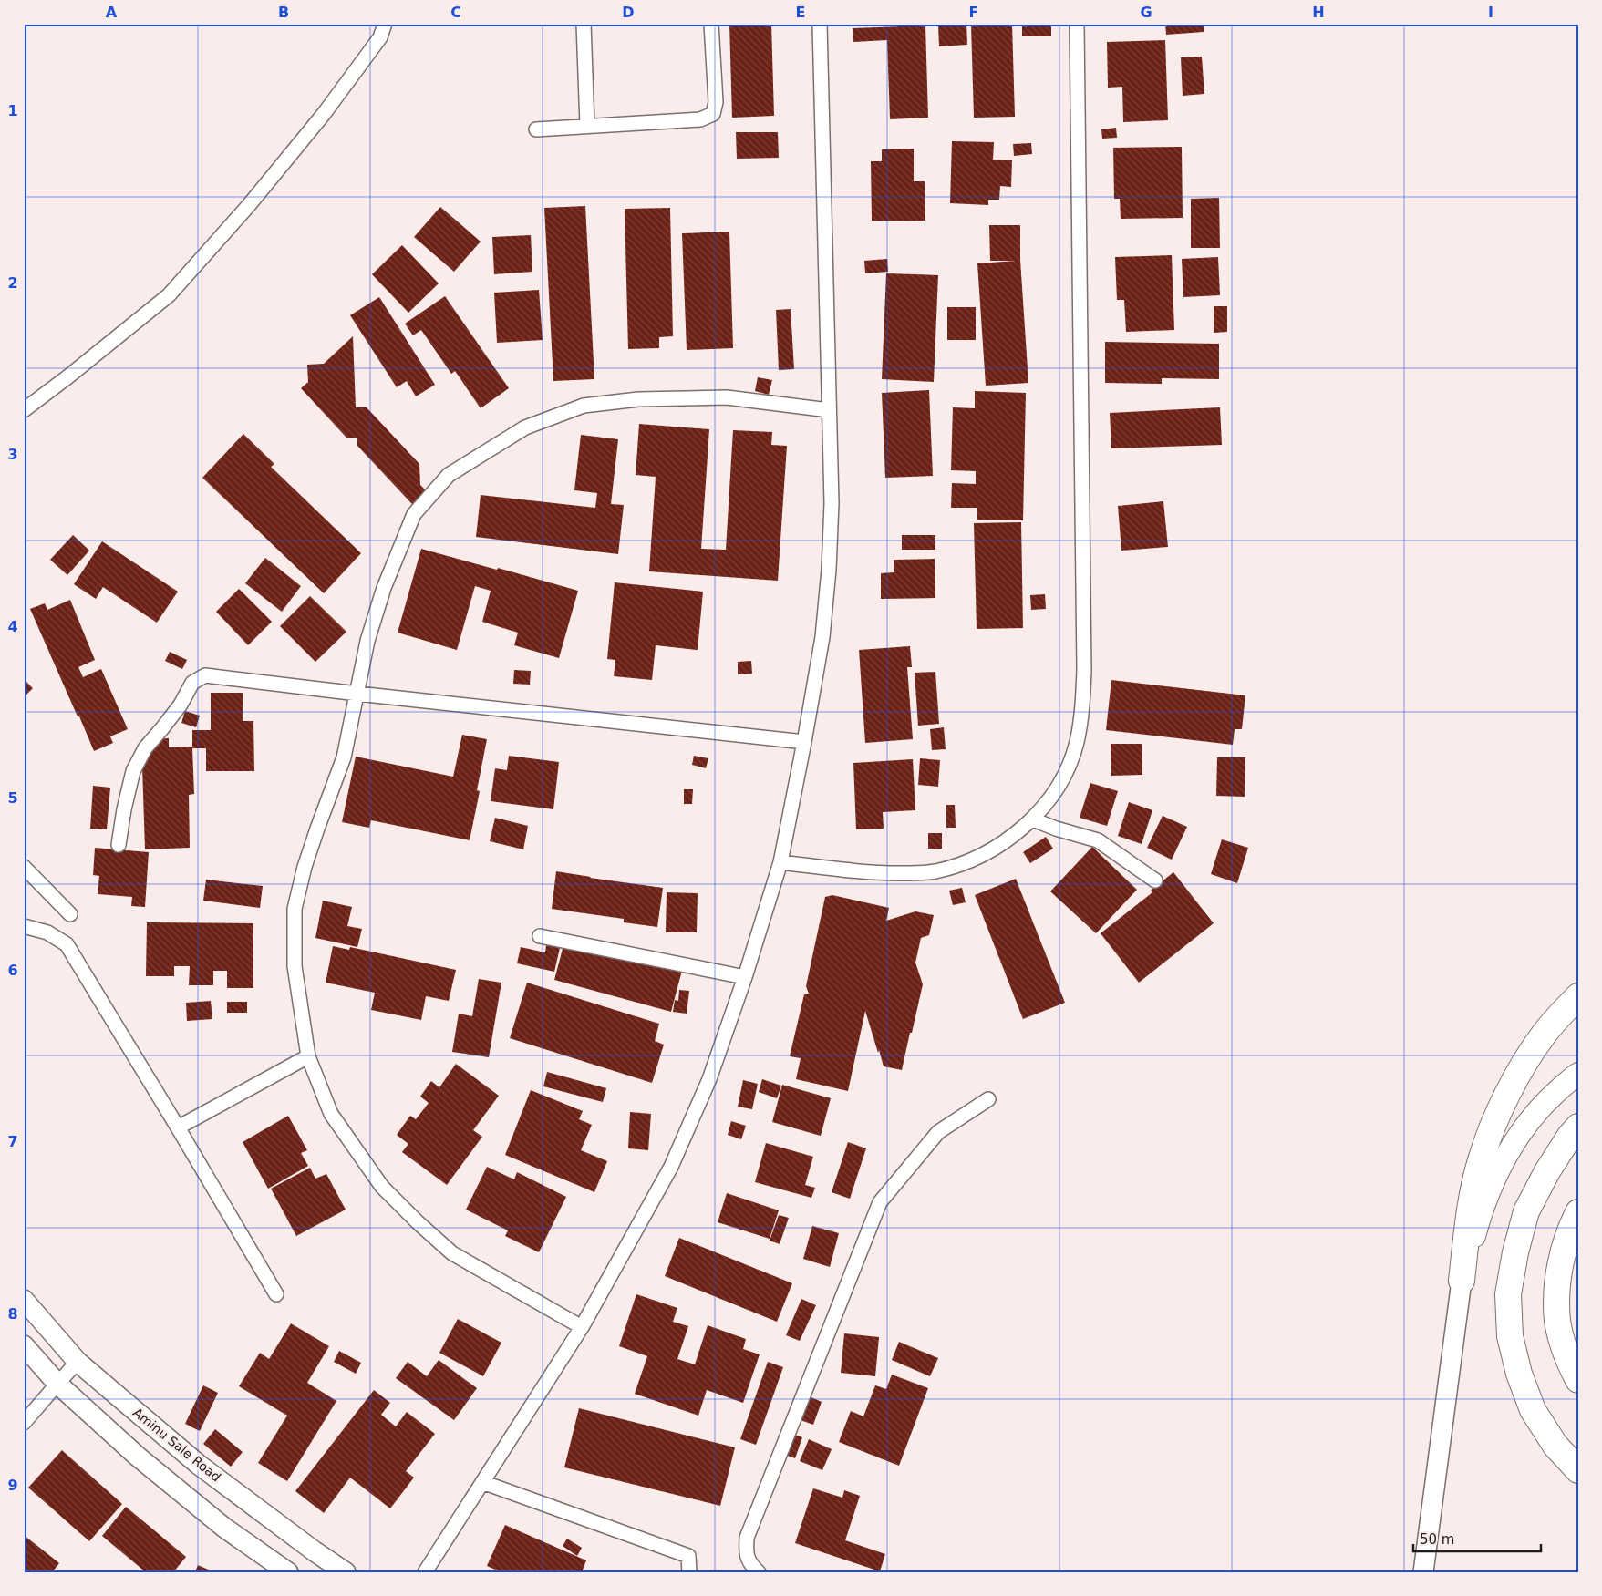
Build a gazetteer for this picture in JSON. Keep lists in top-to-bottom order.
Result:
{
  "streets": {
    "street": ["Aminu Sale Road"]
  },
  "scale_bar": "50 m",
  "grid": {
    "columns": [
      "A",
      "B",
      "C",
      "D",
      "E",
      "F",
      "G",
      "H",
      "I"
    ],
    "rows": [
      "1",
      "2",
      "3",
      "4",
      "5",
      "6",
      "7",
      "8",
      "9"
    ]
  }
}
